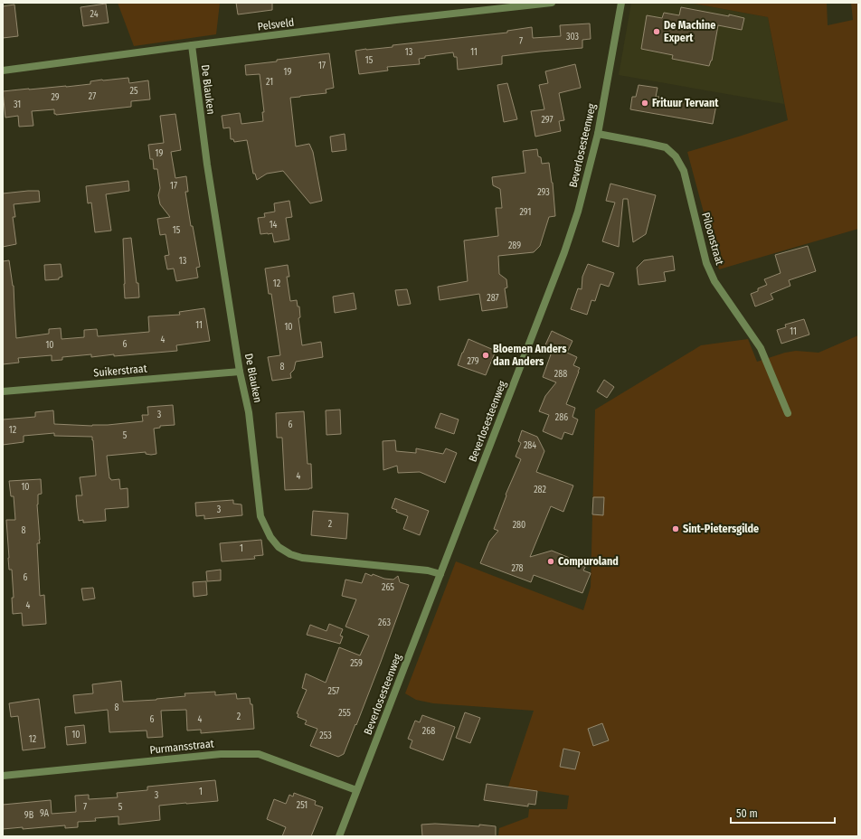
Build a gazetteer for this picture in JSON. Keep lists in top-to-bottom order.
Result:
{
  "streets": {
    "street": [
      "Pelsveld",
      "De Blauken",
      "Beverlosesteenweg",
      "Piloonstraat",
      "Suikerstraat",
      "Purmansstraat"
    ]
  },
  "crossings": [
    ["Pelsveld", "De Blauken"],
    ["De Blauken", "Beverlosesteenweg"],
    ["De Blauken", "Suikerstraat"],
    ["Beverlosesteenweg", "Piloonstraat"],
    ["Beverlosesteenweg", "Purmansstraat"]
  ],
  "places": [
    "De Machine Expert",
    "Frituur Tervant",
    "Bloemen Anders dan Anders",
    "Sint-Pietersgilde",
    "Compuroland"
  ],
  "house_numbers": [
    "24",
    "303",
    "7",
    "13",
    "11",
    "15",
    "17",
    "19",
    "21",
    "25",
    "27",
    "29",
    "31",
    "297",
    "19",
    "17",
    "293",
    "291",
    "14",
    "15",
    "289",
    "13",
    "12",
    "287",
    "11",
    "10",
    "11",
    "4",
    "6",
    "10",
    "279",
    "8",
    "288",
    "3",
    "286",
    "6",
    "12",
    "5",
    "284",
    "4",
    "10",
    "282",
    "3",
    "2",
    "280",
    "8",
    "1",
    "278",
    "6",
    "265",
    "4",
    "263",
    "259",
    "257",
    "8",
    "255",
    "2",
    "6",
    "4",
    "268",
    "10",
    "253",
    "12",
    "1",
    "3",
    "251",
    "7",
    "5",
    "9A",
    "9B"
  ],
  "scale_bar": "50 m"
}
